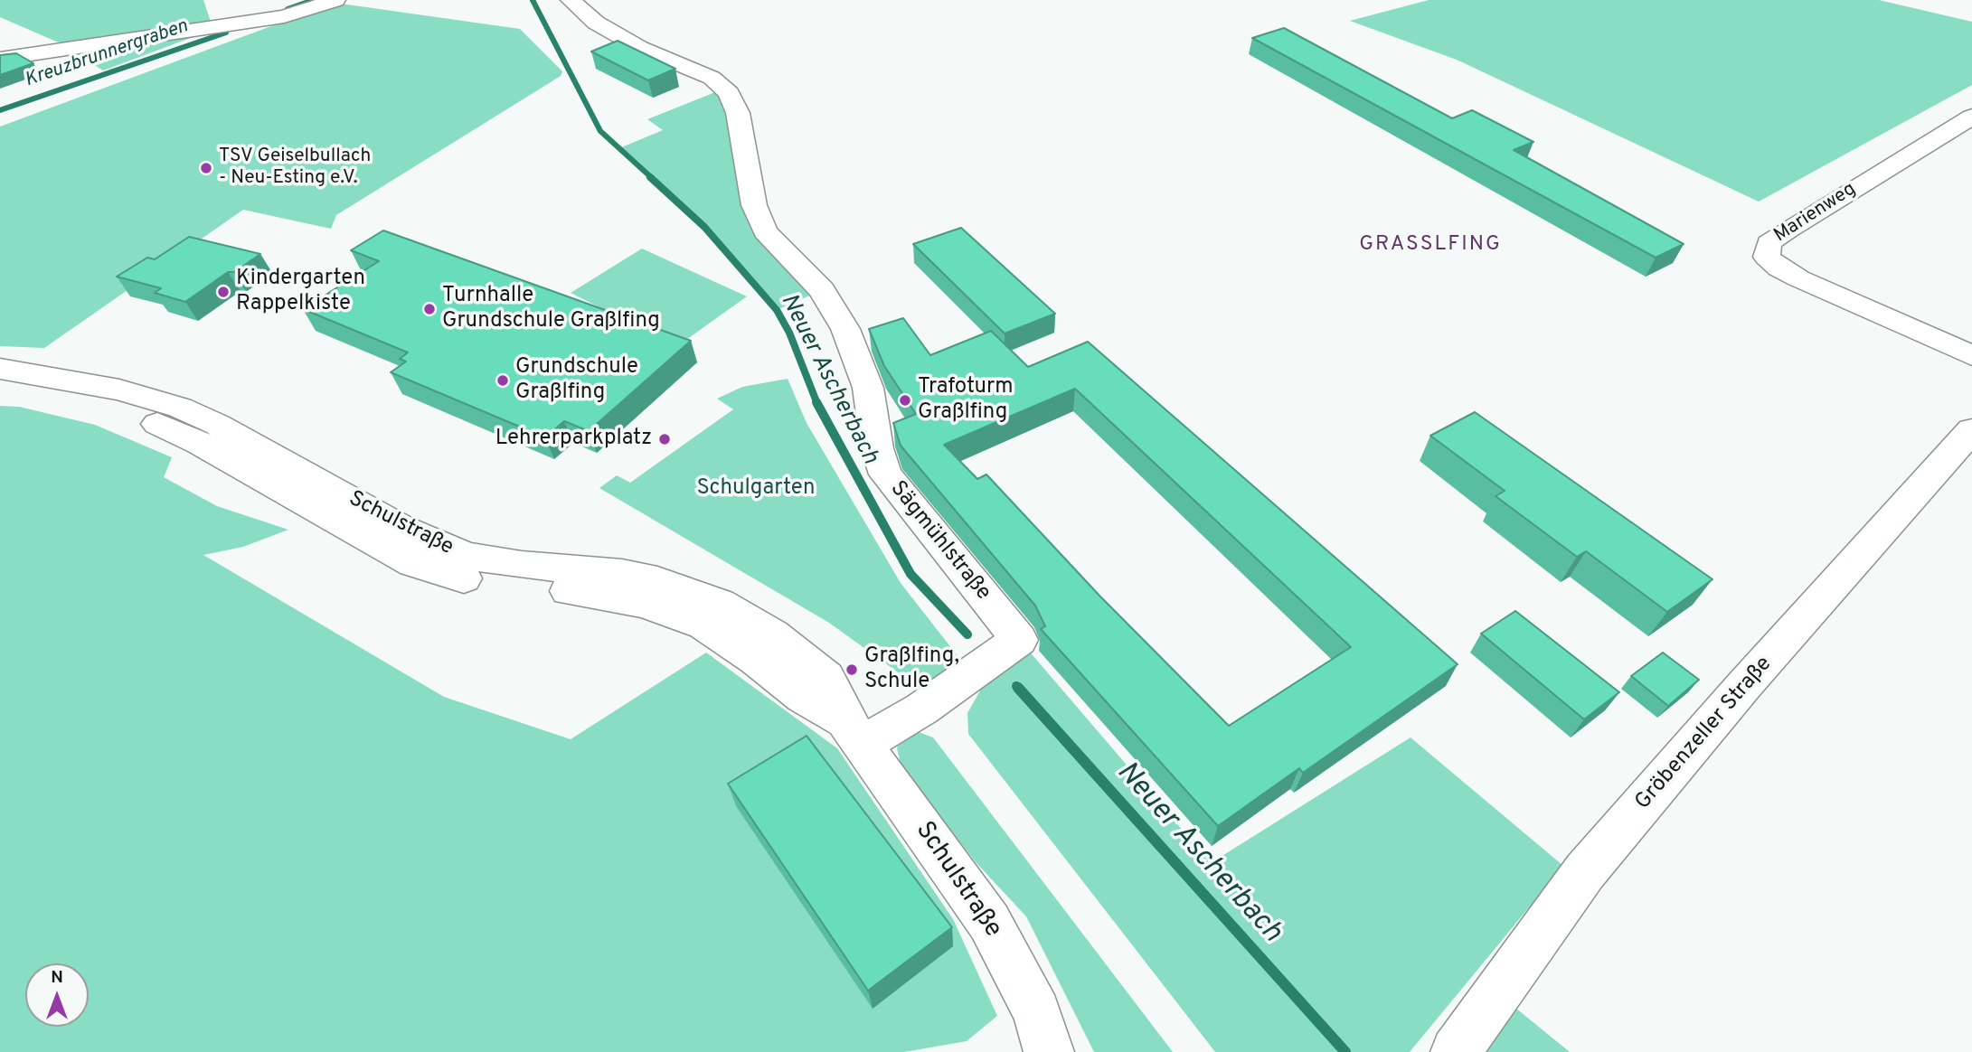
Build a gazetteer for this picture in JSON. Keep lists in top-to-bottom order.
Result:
{
  "streets": {
    "street": [
      "Marienweg",
      "Schulstraße",
      "Sägmühlstraße",
      "Gröbenzeller Straße"
    ]
  },
  "crossings": [
    ["Schulstraße", "Sägmühlstraße"]
  ],
  "districts": ["GRASSLFING"],
  "water": ["Kreuzbrunnergraben", "Neuer Ascherbach"],
  "parks": ["Schulgarten"],
  "places": [
    "TSV Geiselbullach - Neu-Esting e.V.",
    "Kindergarten Rappelkiste",
    "Turnhalle Grundschule Graßlfing",
    "Grundschule Graßlfing",
    "Trafoturm Graßlfing",
    "Lehrerparkplatz",
    "Graßlfing, Schule"
  ],
  "north": "top"
}
